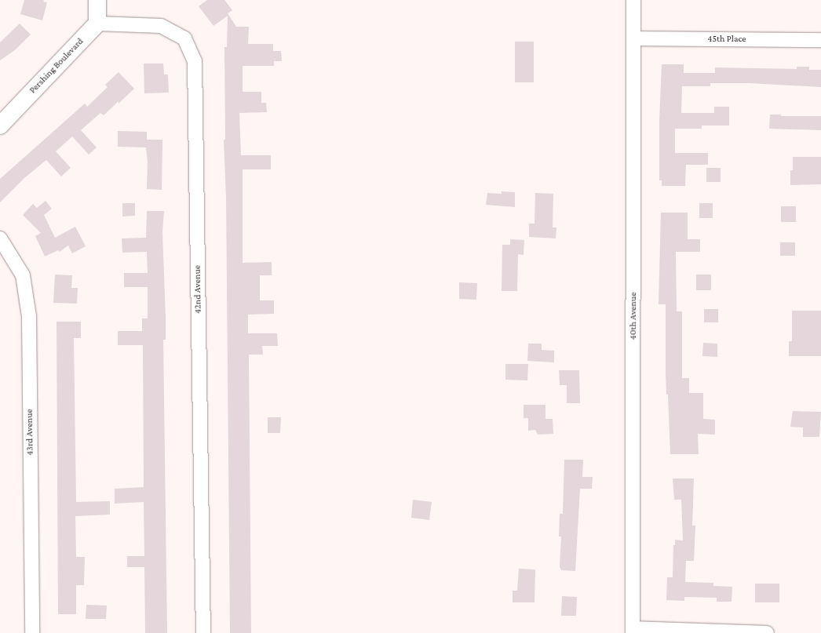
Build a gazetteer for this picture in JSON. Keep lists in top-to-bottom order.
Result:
{
  "streets": {
    "street": [
      "45th Place",
      "Pershing Boulevard",
      "42nd Avenue",
      "40th Avenue",
      "43rd Avenue"
    ]
  },
  "crossings": [
    ["45th Place", "40th Avenue"],
    ["Pershing Boulevard", "42nd Avenue"]
  ]
}
